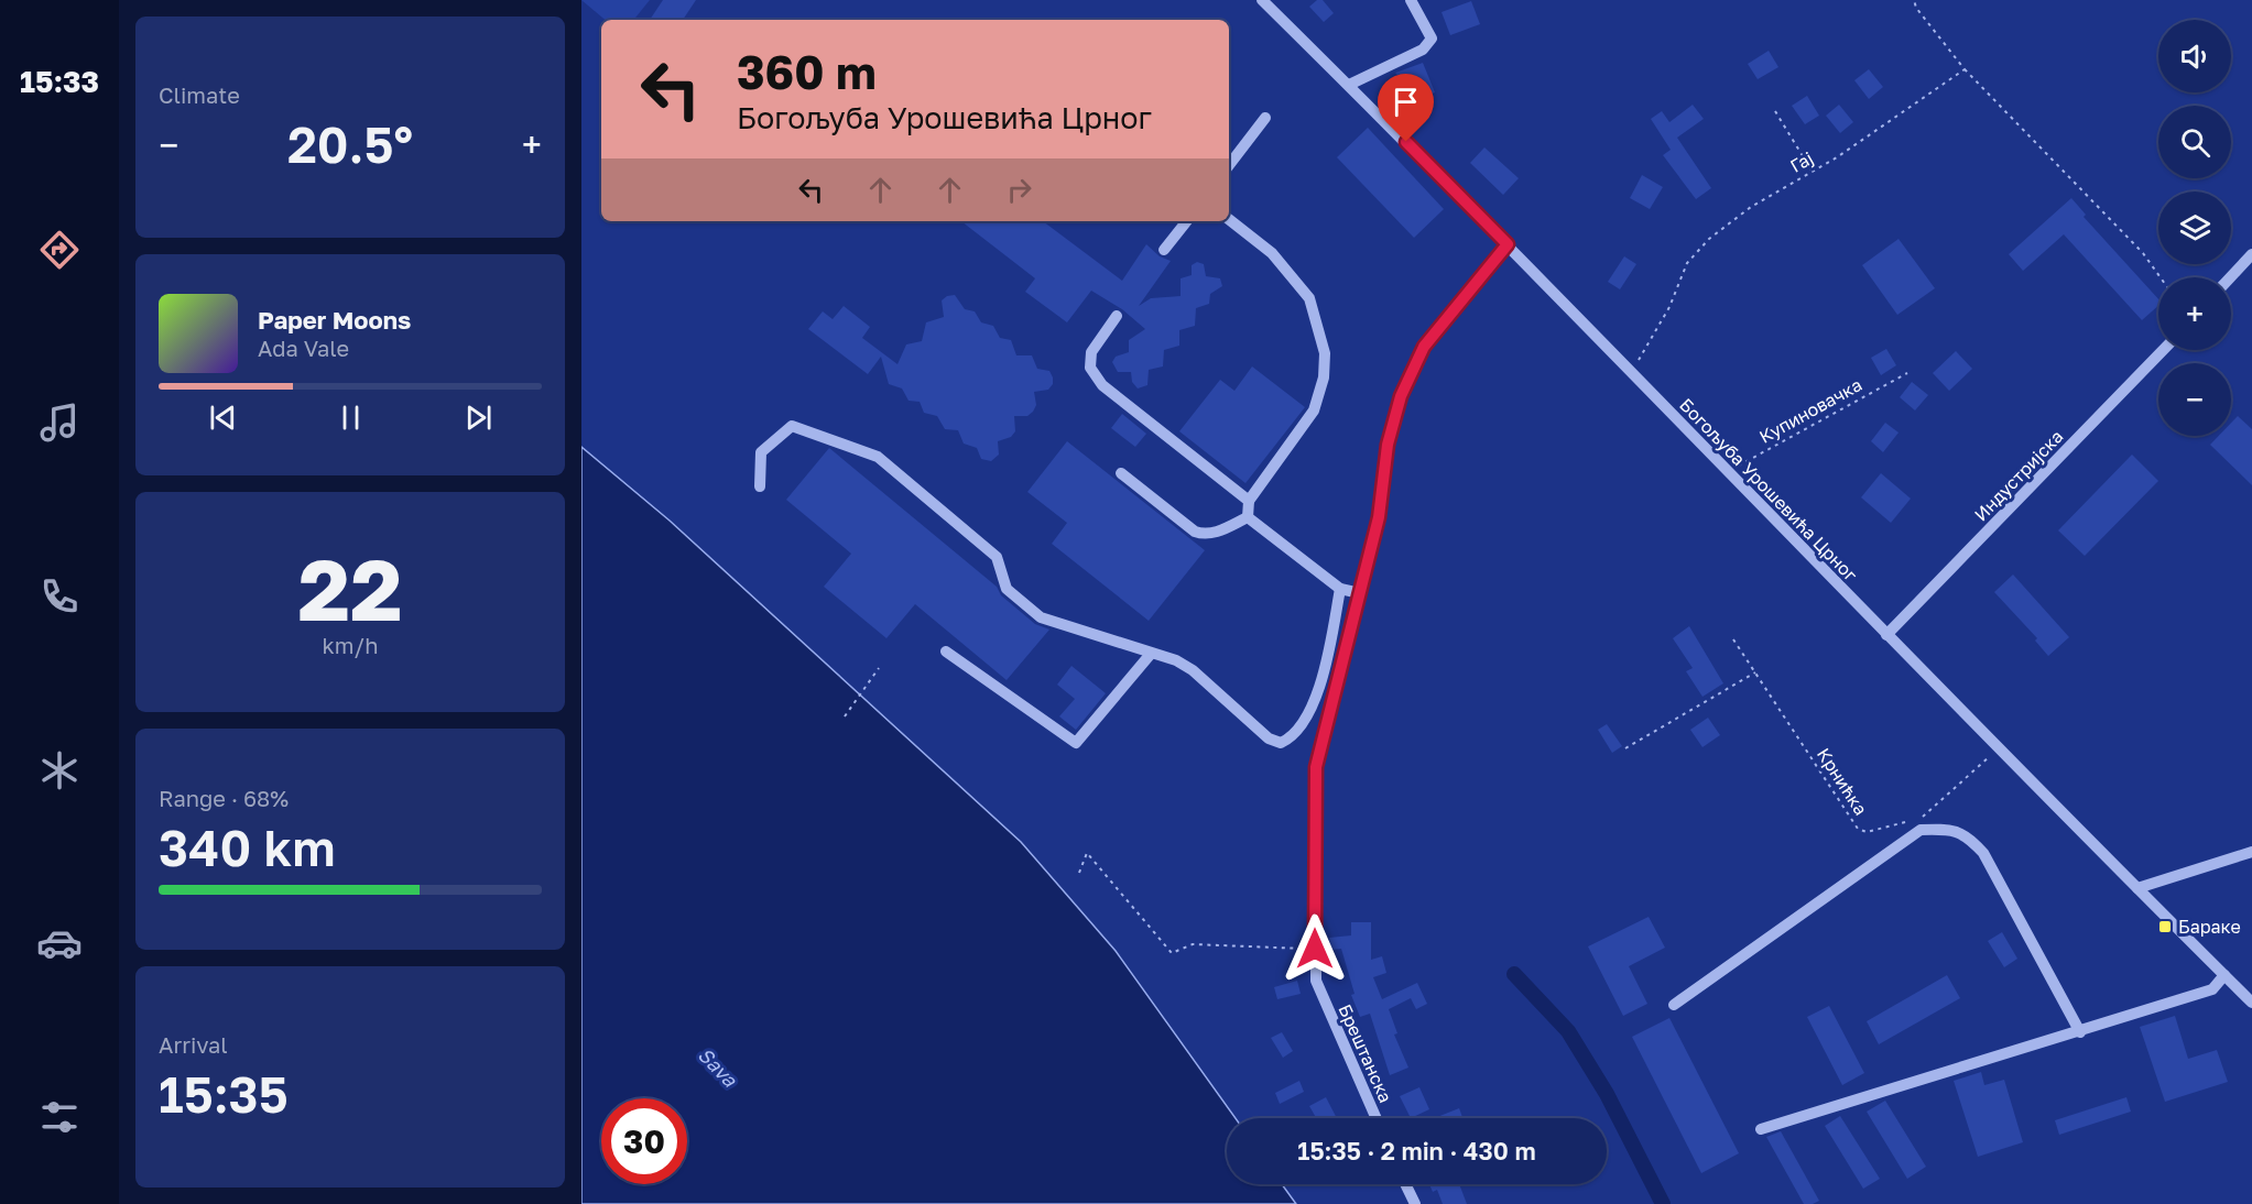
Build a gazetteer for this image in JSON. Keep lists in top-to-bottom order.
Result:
{
  "streets": {
    "street": ["Индустријска", "Богољуба Урошевића Црног", "Брештанска"],
    "path": ["Гај", "Купиновачка", "Крнићка"]
  },
  "crossings": [
    ["Гај", "Богољуба Урошевића Црног"],
    ["Купиновачка", "Богољуба Урошевића Црног"],
    ["Индустријска", "Богољуба Урошевића Црног"],
    ["Богољуба Урошевића Црног", "Брештанска"]
  ],
  "water": ["Sava"],
  "places": {
    "transit": ["Бараке"]
  },
  "page": {
    "tabs": "15:33",
    "tile": [
      "Climate",
      ["22", "km/h"],
      ["Range · 68%", "340 km"],
      ["Arrival", "15:35"]
    ],
    "map_buttons": ["+", "−"],
    "turn": ["360 m", "Богољуба Урошевића Црног"],
    "heat": ["−", "20.5°", "+"],
    "song": ["Paper Moons", "Ada Vale"],
    "limit": "30",
    "trip": "15:35 · 2 min · 430 m"
  }
}
